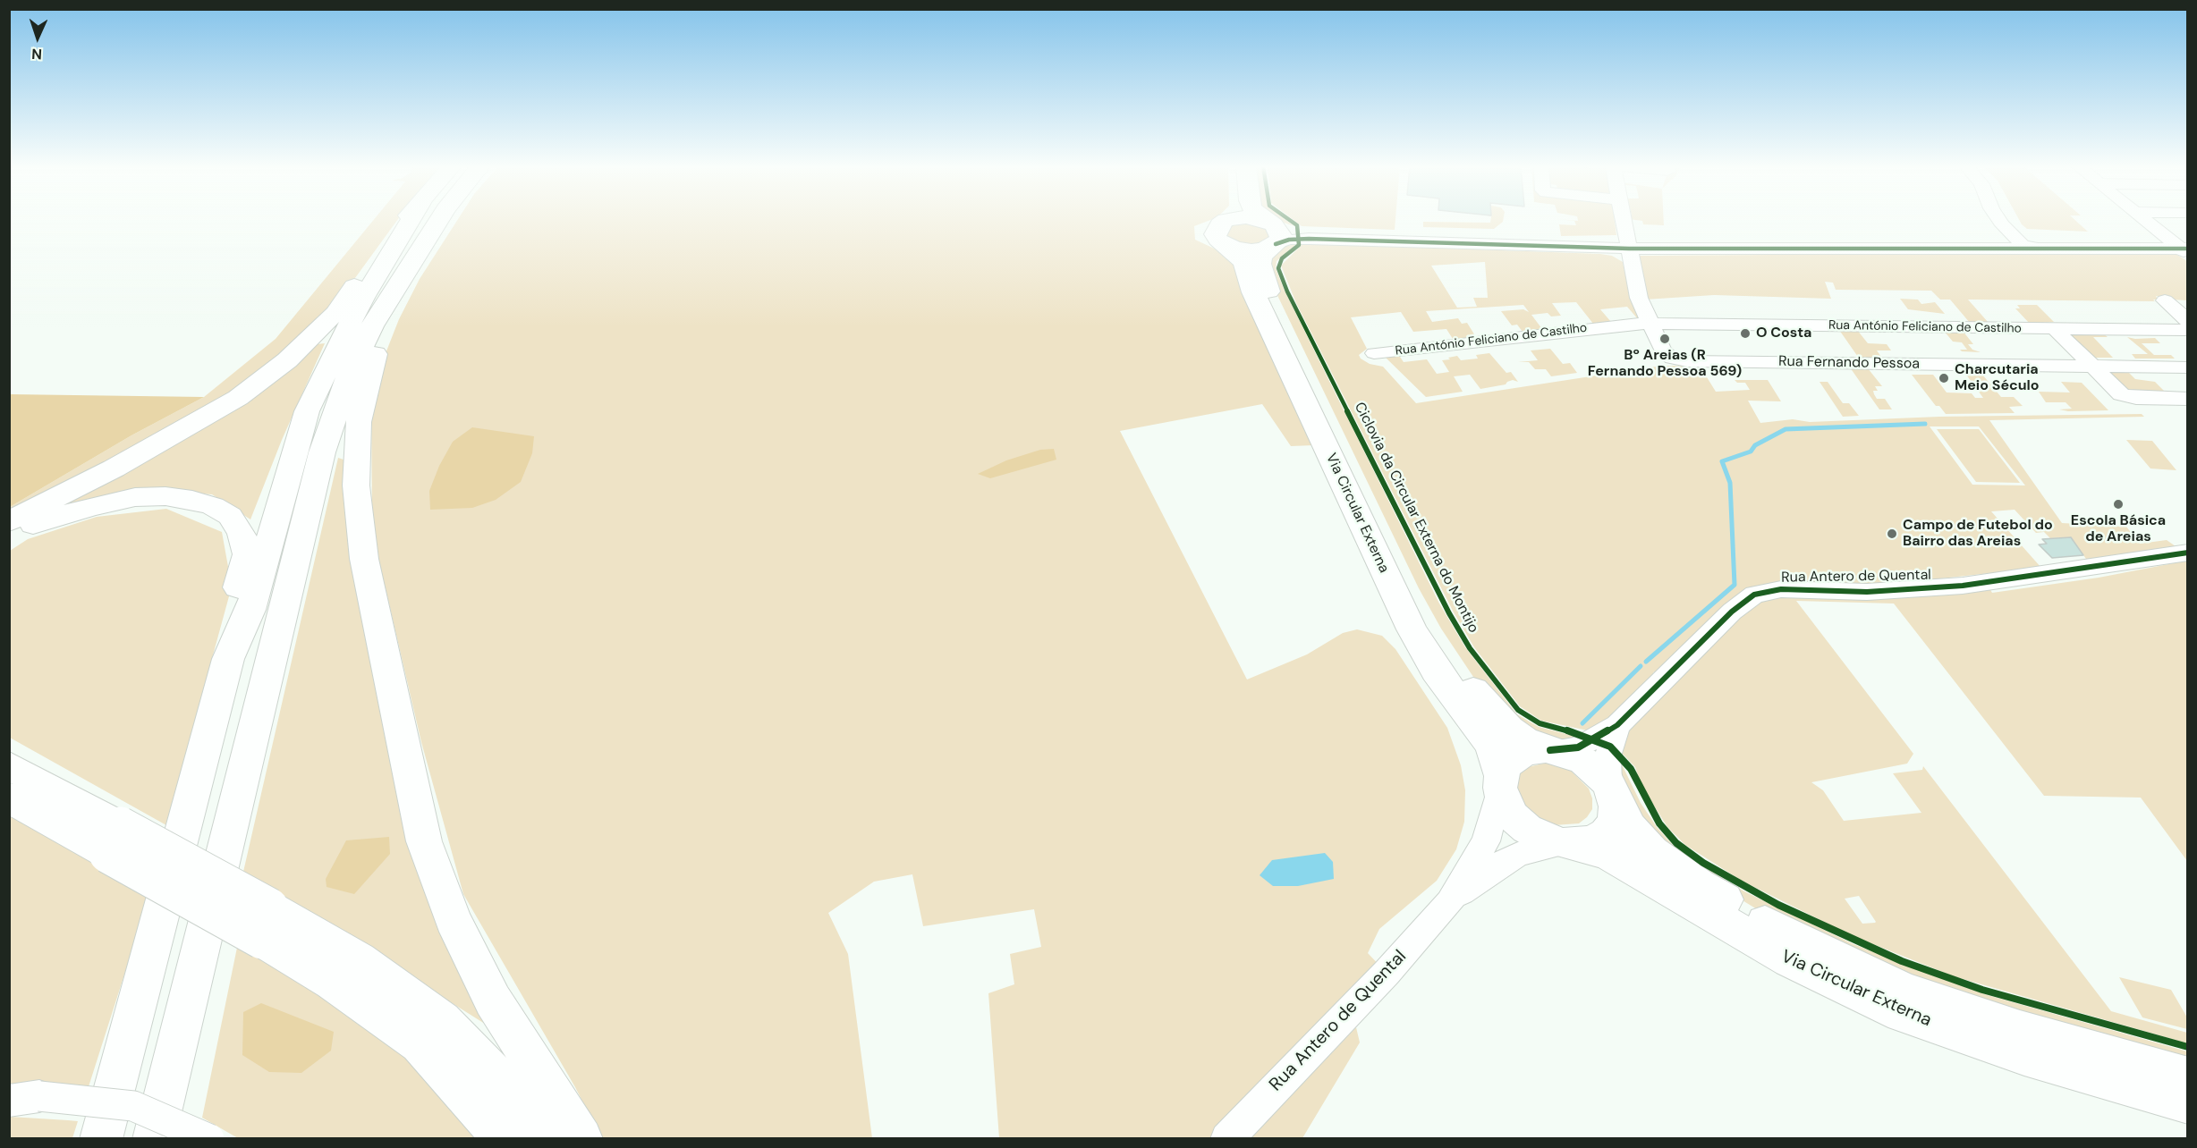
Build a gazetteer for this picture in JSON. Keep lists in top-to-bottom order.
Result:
{
  "streets": {
    "main road": ["Via Circular Externa"],
    "street": ["Rua António Feliciano de Castilho", "Rua Fernando Pessoa", "Rua Antero de Quental"],
    "cycle path": ["Ciclovia da Circular Externa do Montijo"]
  },
  "crossings": [
    ["Rua António Feliciano de Castilho", "Rua Fernando Pessoa"],
    ["Via Circular Externa", "Rua Antero de Quental"]
  ],
  "places": [
    "O Costa",
    "Bº Areias (R Fernando Pessoa 569)",
    "Charcutaria Meio Século",
    "Escola Básica de Areias",
    "Campo de Futebol do Bairro das Areias"
  ],
  "north": "bottom"
}
